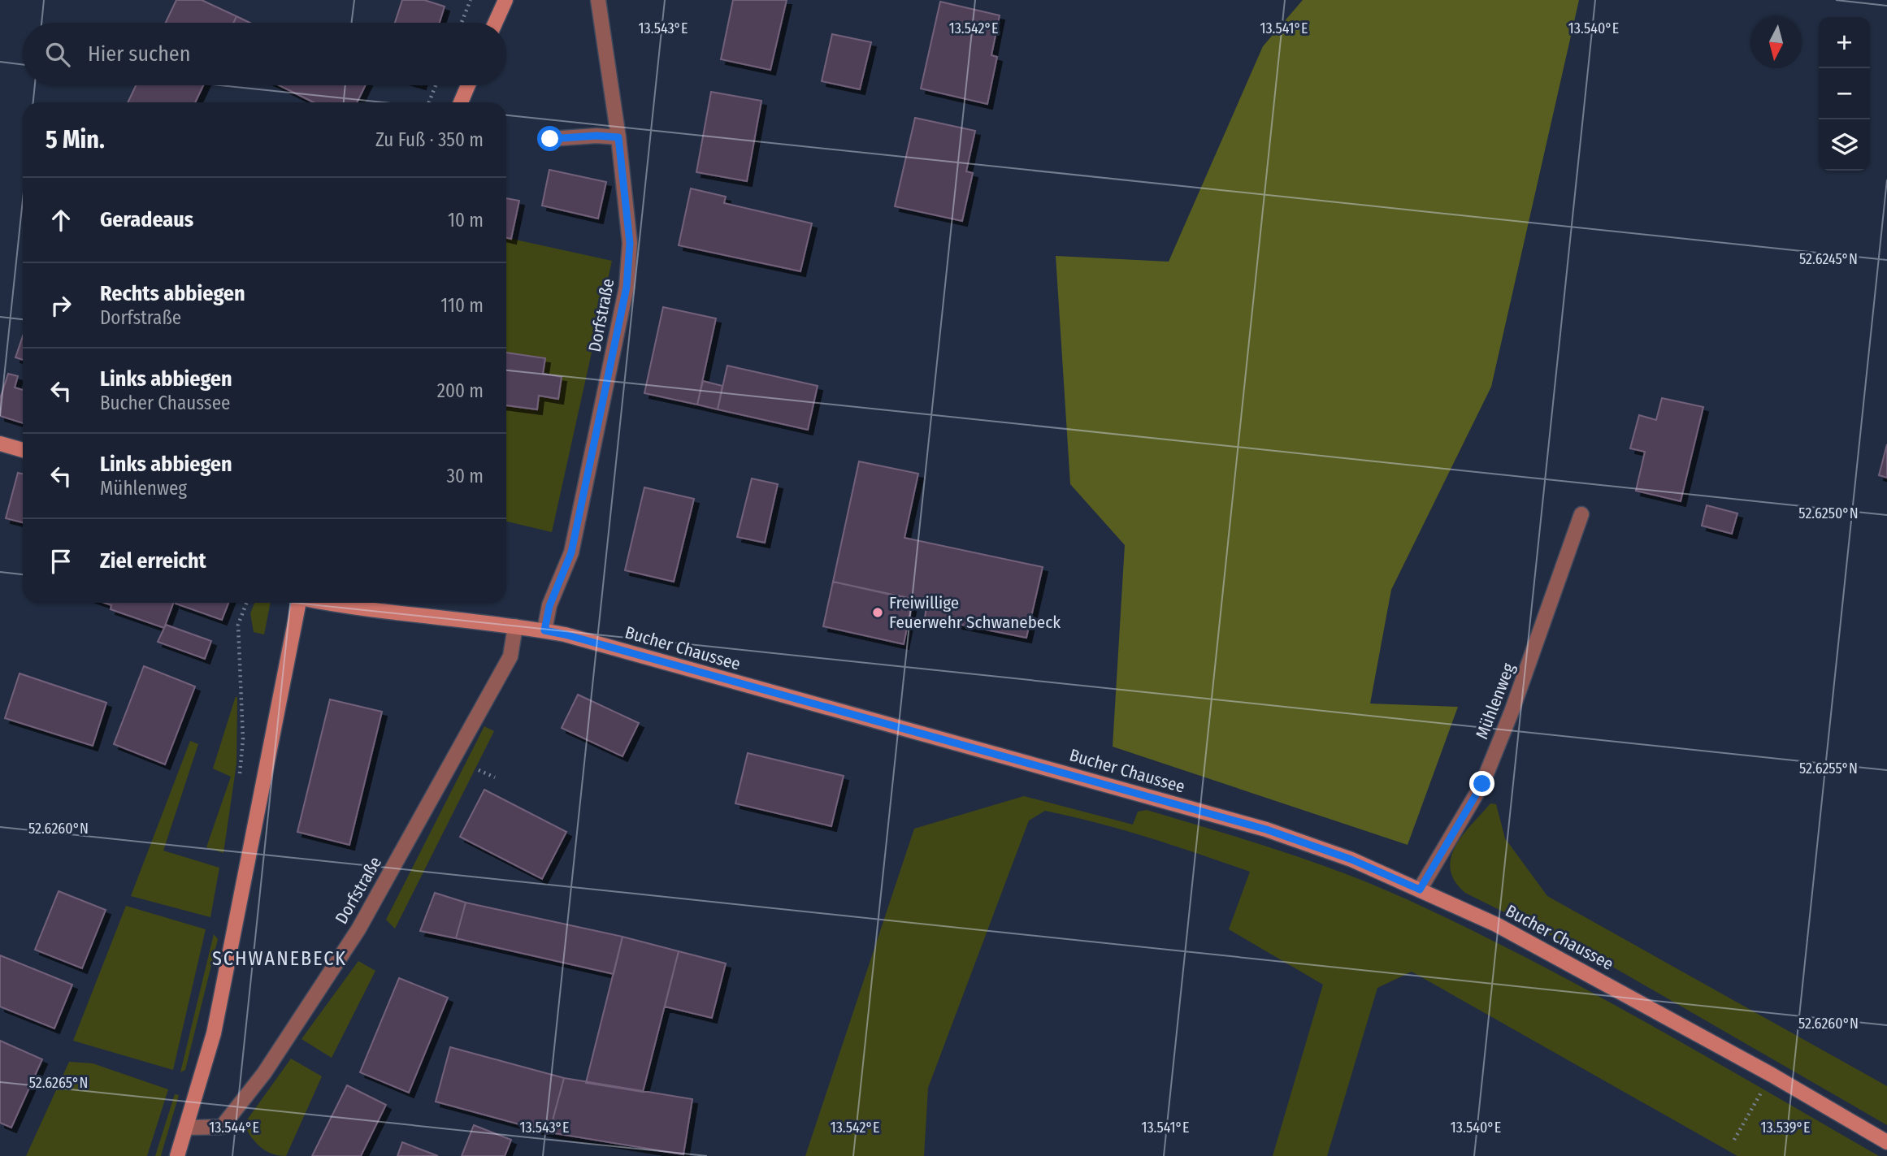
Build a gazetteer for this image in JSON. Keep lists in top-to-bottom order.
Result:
{
  "streets": {
    "main road": ["Bucher Chaussee"],
    "street": ["Dorfstraße", "Mühlenweg"]
  },
  "crossings": [
    ["Dorfstraße", "Bucher Chaussee"],
    ["Bucher Chaussee", "Mühlenweg"]
  ],
  "districts": ["SCHWANEBECK"],
  "places": ["Freiwillige Feuerwehr Schwanebeck"],
  "north": "bottom",
  "page": {
    "map_buttons": ["+", "−"],
    "search": "Hier suchen",
    "heading": ["5 Min.", "Zu Fuß · 350 m"],
    "list": [
      ["Geradeaus", "10 m"],
      ["Rechts abbiegen", "Dorfstraße", "110 m"],
      ["Links abbiegen", "Bucher Chaussee", "200 m"],
      ["Links abbiegen", "Mühlenweg", "30 m"],
      "Ziel erreicht"
    ]
  },
  "coordinates": [
    "13.543°E",
    "13.542°E",
    "13.541°E",
    "13.540°E",
    "52.6245°N",
    "52.6250°N",
    "52.6255°N",
    "52.6260°N",
    "52.6265°N",
    "13.544°E",
    "13.539°E"
  ]
}
